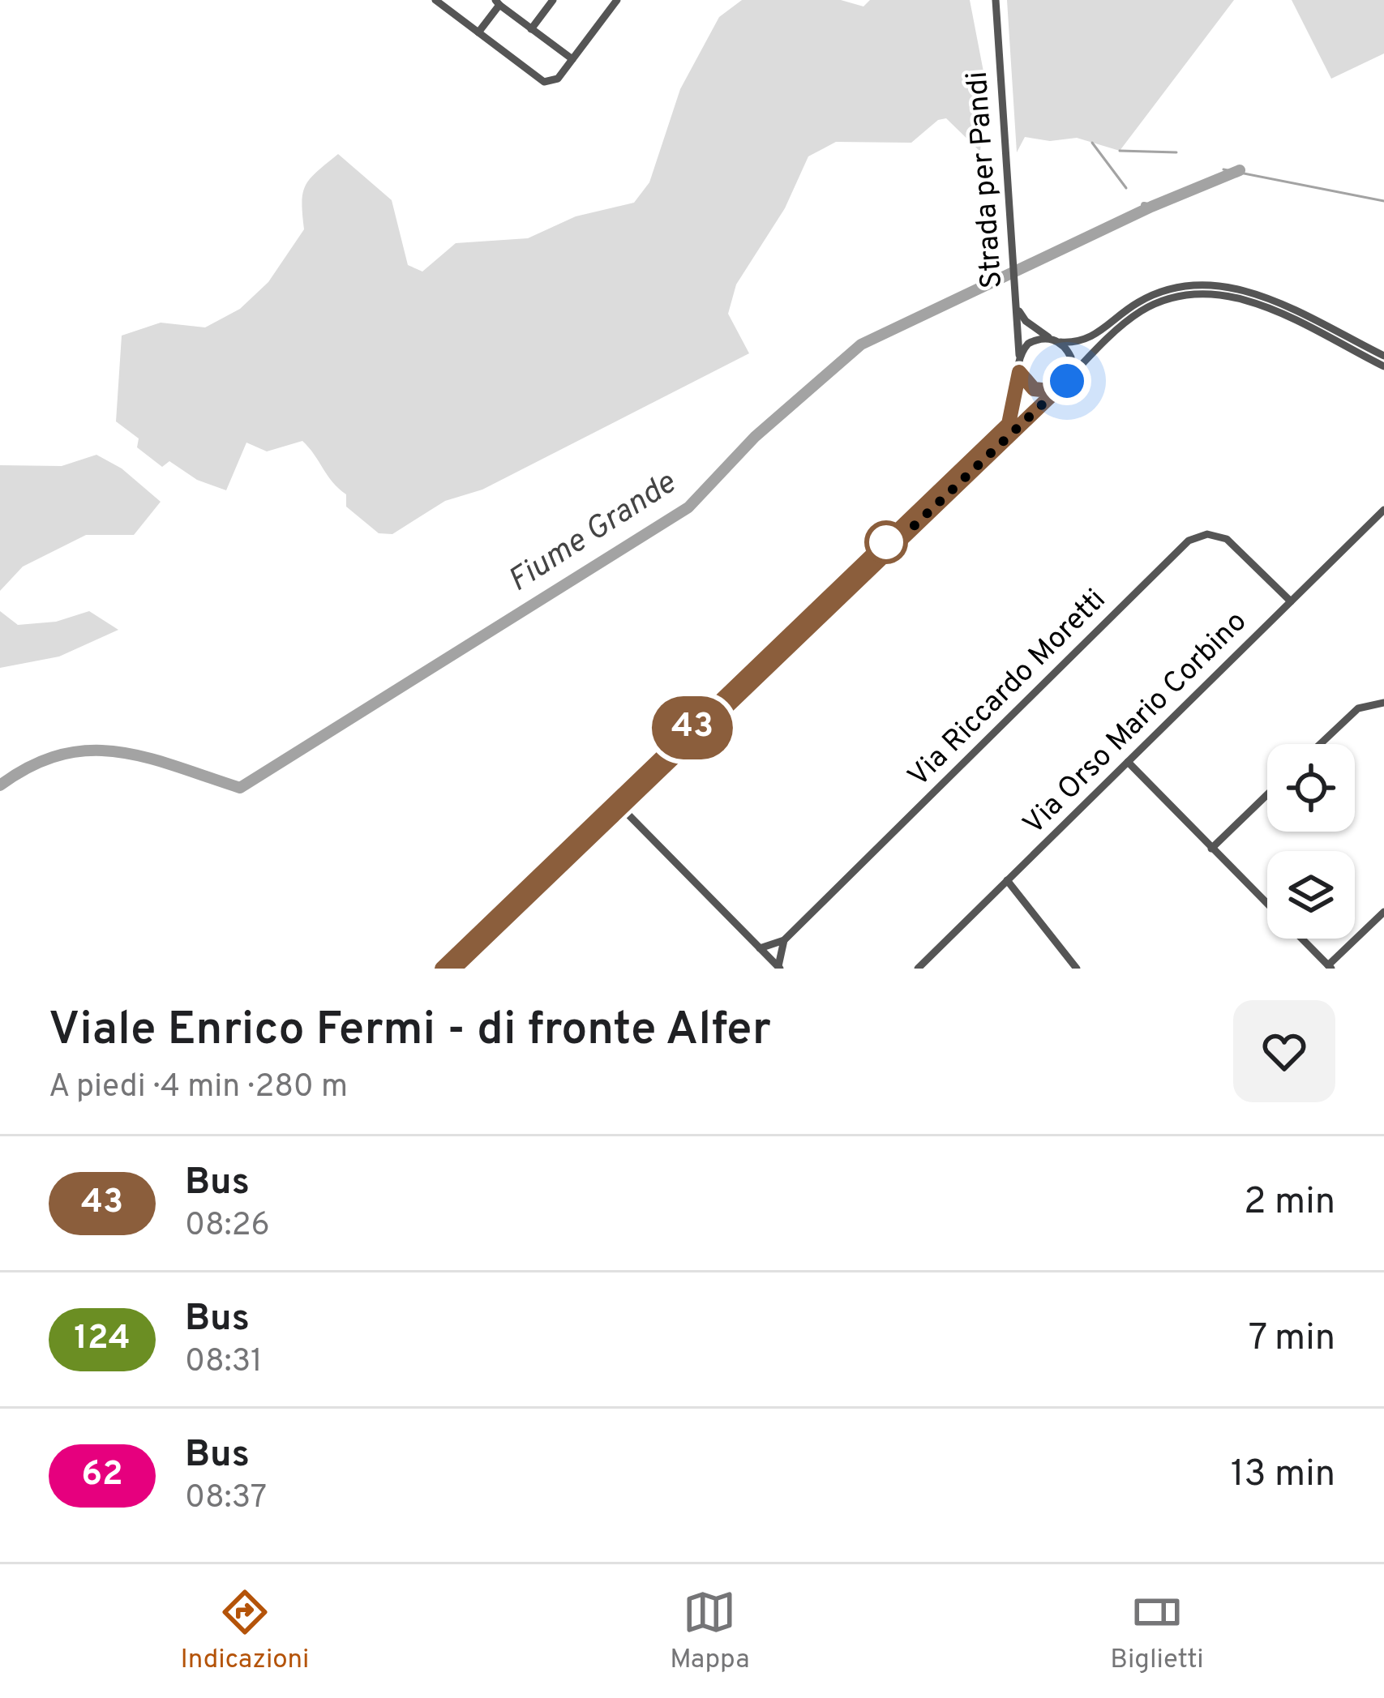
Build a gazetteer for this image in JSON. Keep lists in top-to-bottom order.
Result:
{
  "streets": {
    "street": ["Strada per Pandi", "Via Riccardo Moretti", "Via Orso Mario Corbino"]
  },
  "crossings": [
    ["Via Riccardo Moretti", "Via Orso Mario Corbino"]
  ],
  "water": ["Fiume Grande"],
  "lines": ["bus line 43"],
  "page": {
    "on_map": "43",
    "heading": ["Viale Enrico Fermi - di fronte Alfer", "A piedi · 4 min · 280 m"],
    "list": [
      {
        "mark": "43",
        "name": "Bus",
        "note": "08:26",
        "value": "2 min"
      },
      {
        "mark": "124",
        "name": "Bus",
        "note": "08:31",
        "value": "7 min"
      },
      {
        "mark": "62",
        "name": "Bus",
        "note": "08:37",
        "value": "13 min"
      }
    ],
    "tabs": ["Indicazioni", "Mappa", "Biglietti"]
  }
}
